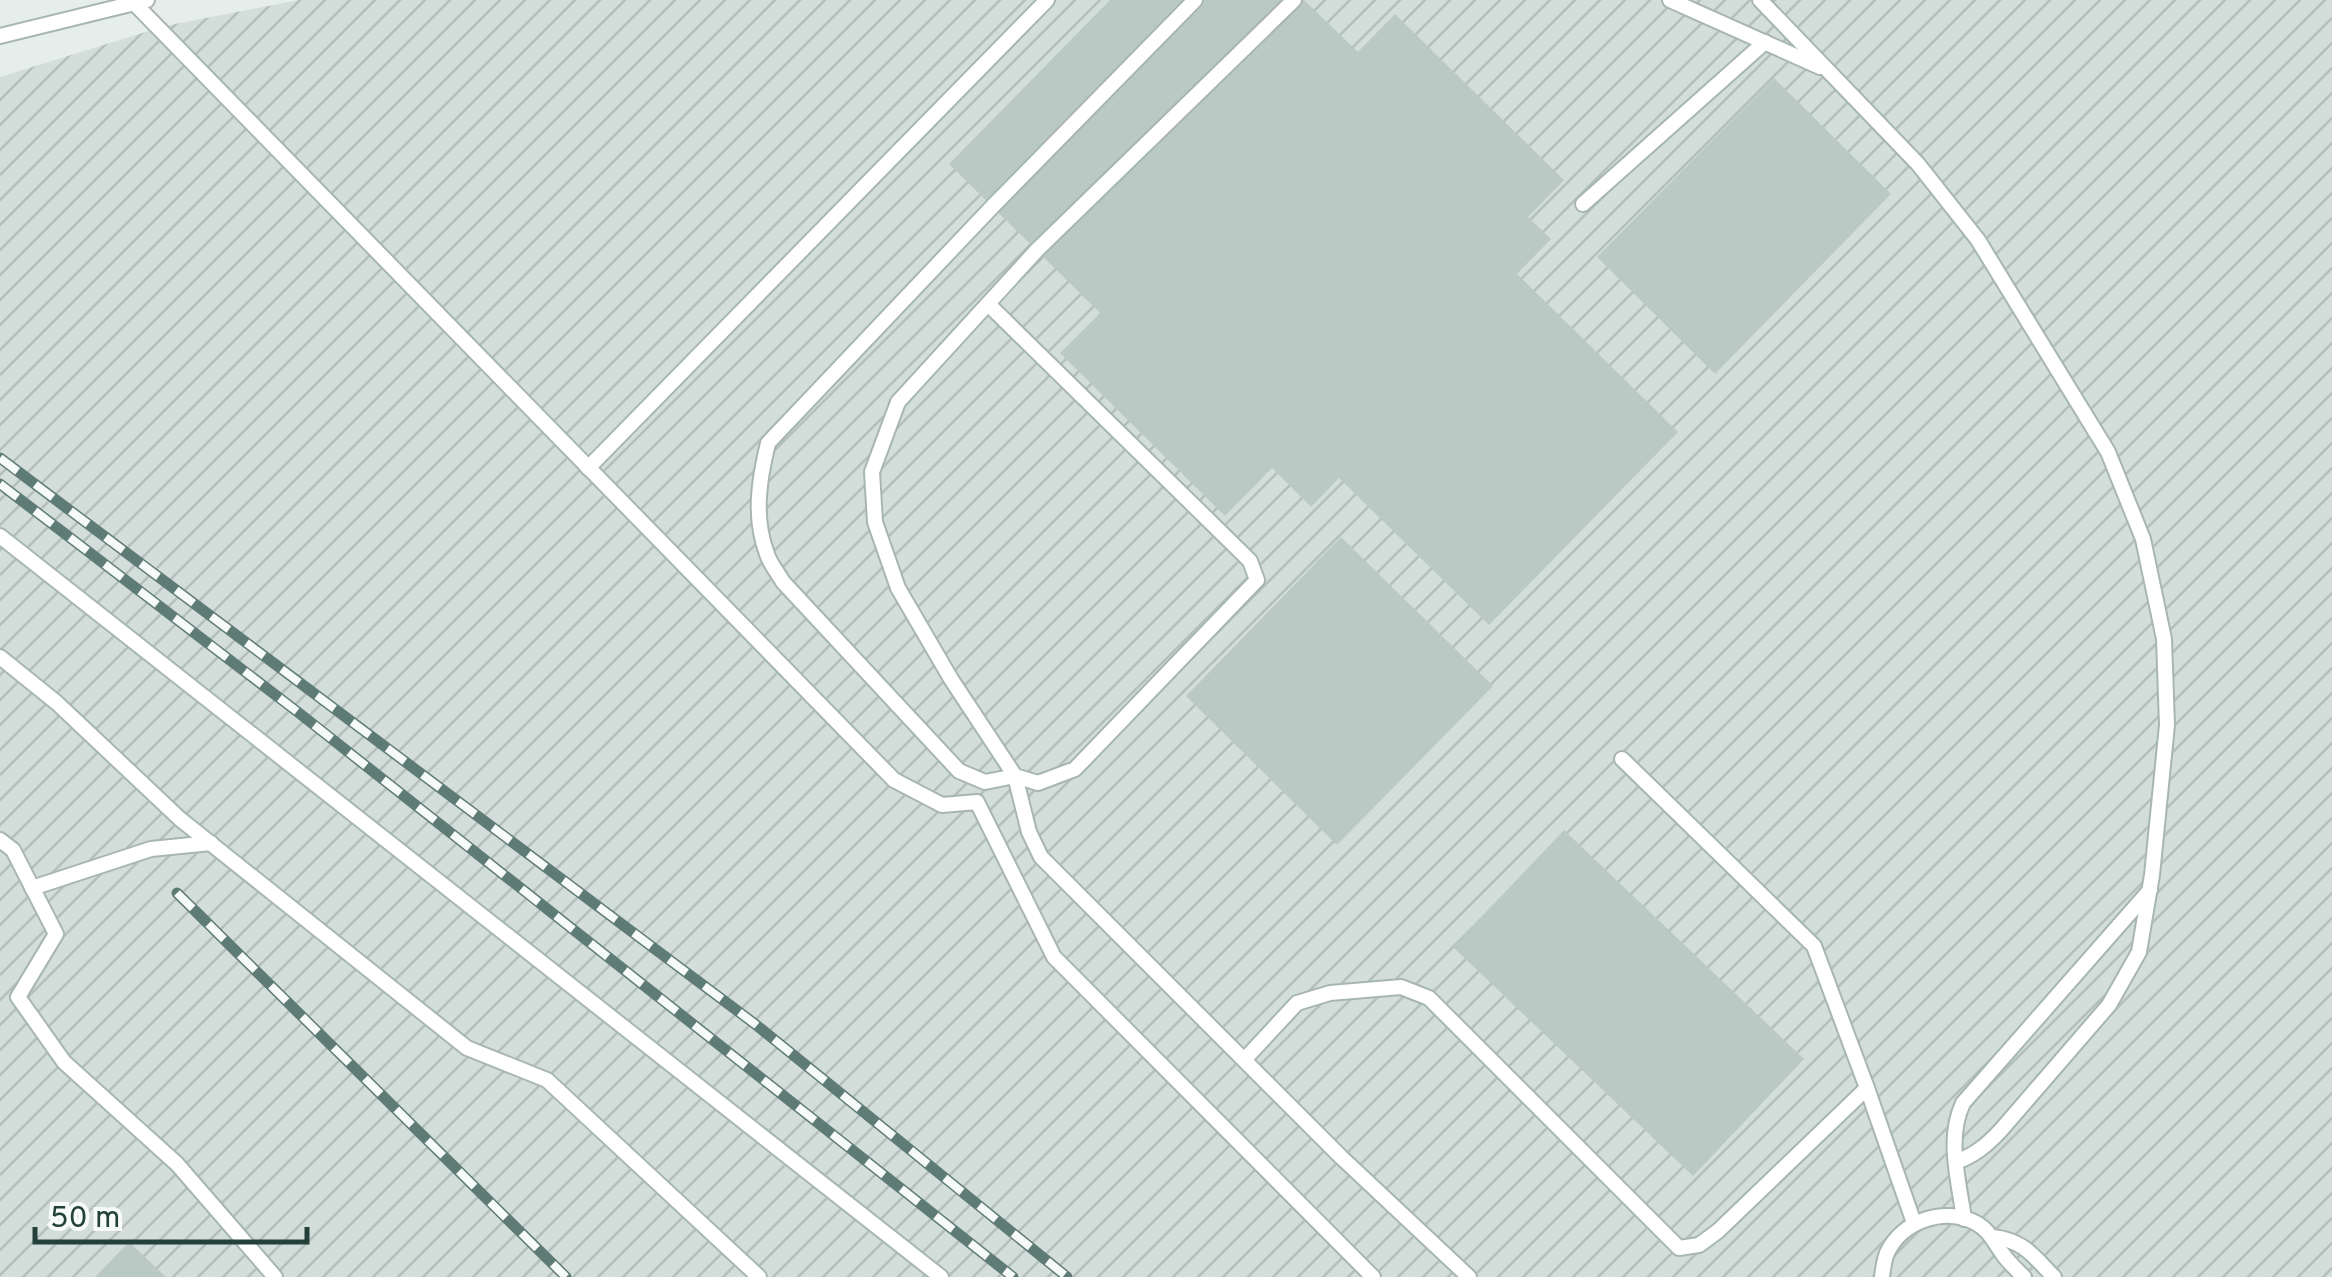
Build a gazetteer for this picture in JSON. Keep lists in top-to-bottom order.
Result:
{
  "scale_bar": "50 m"
}
